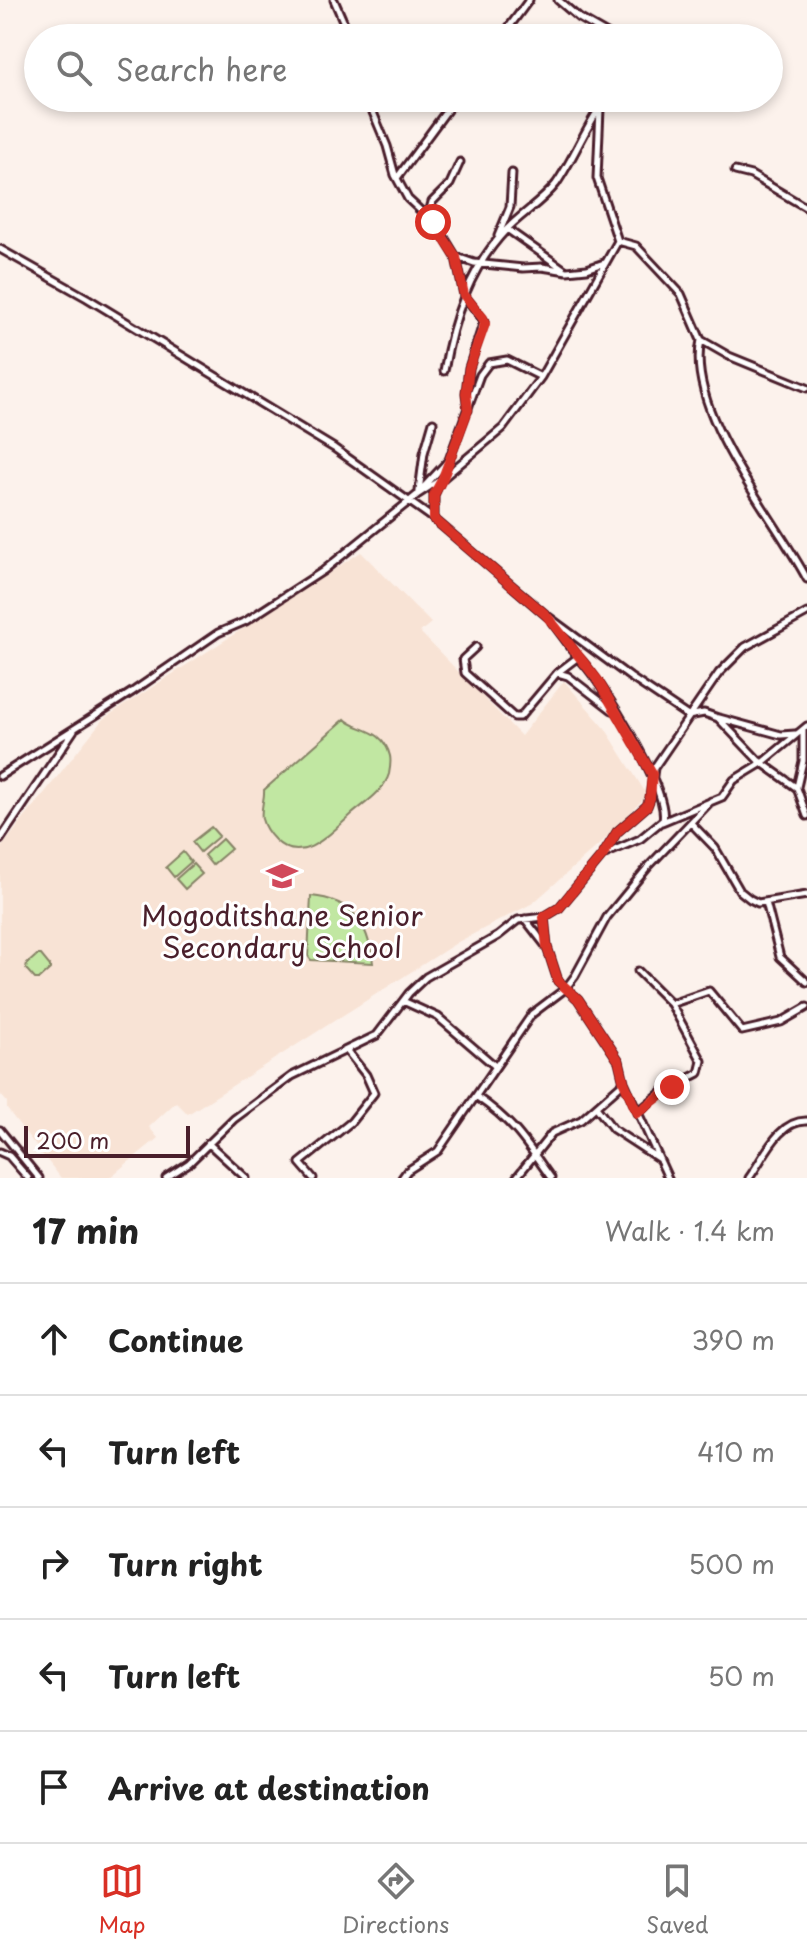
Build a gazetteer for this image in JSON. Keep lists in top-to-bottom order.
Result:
{
  "places": {
    "school or university": ["Mogoditshane Senior Secondary School"]
  },
  "scale_bar": "200 m",
  "page": {
    "search": "Search here",
    "scale": "200 m",
    "heading": ["17 min", "Walk · 1.4 km"],
    "list": [
      ["Continue", "390 m"],
      ["Turn left", "410 m"],
      ["Turn right", "500 m"],
      ["Turn left", "50 m"],
      "Arrive at destination"
    ],
    "nav": ["Map", "Directions", "Saved"]
  }
}
